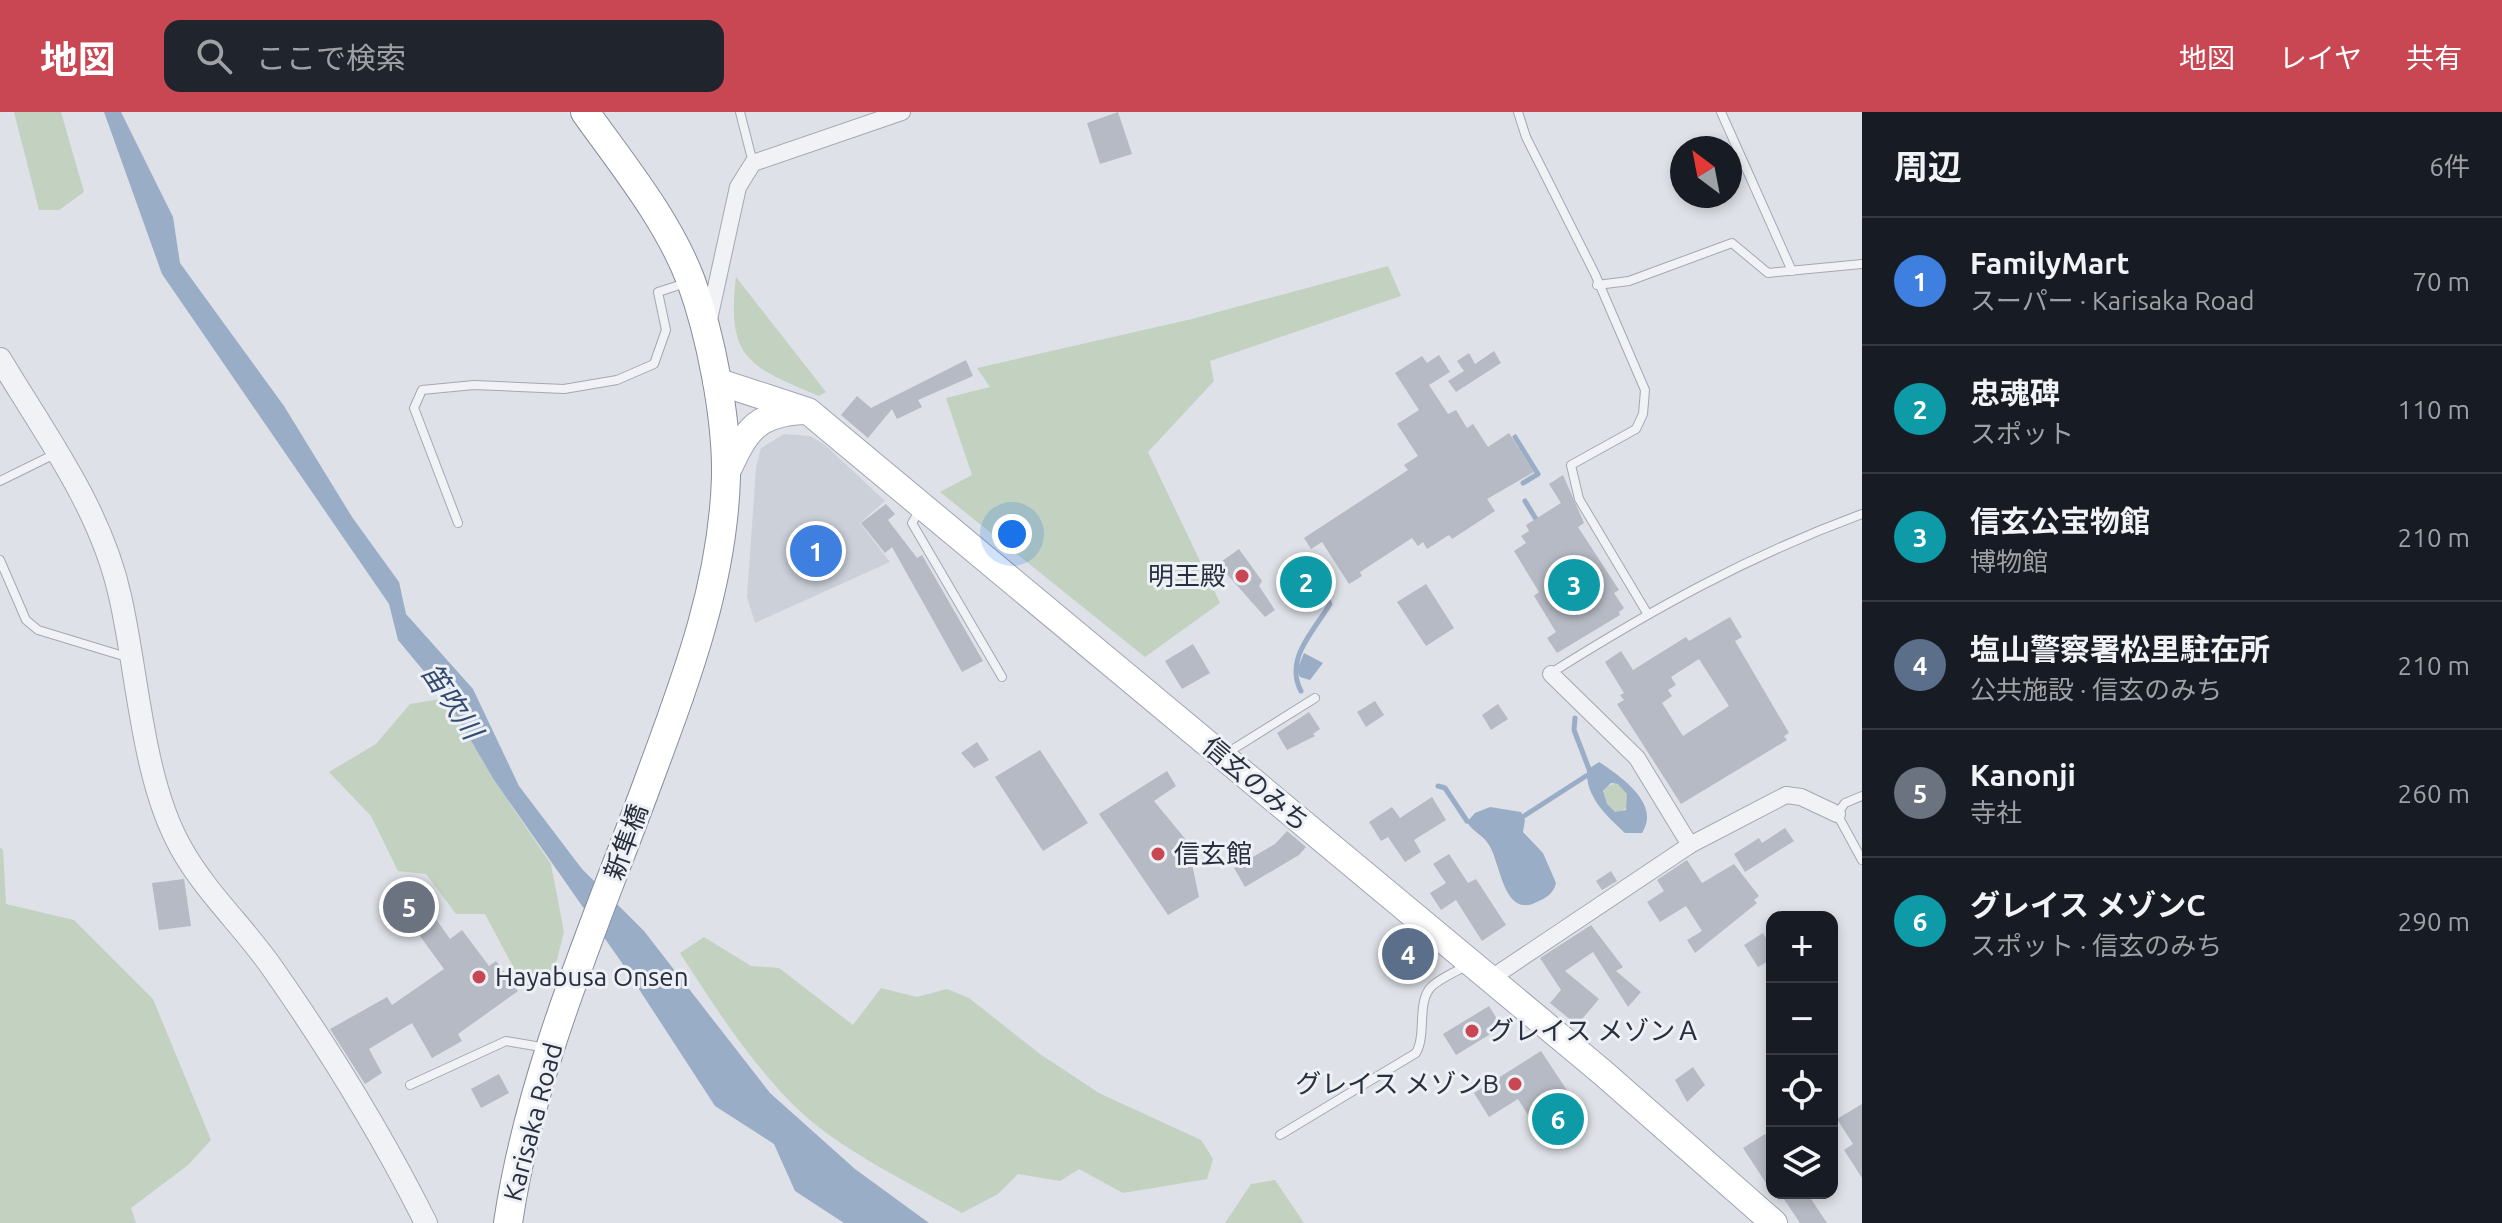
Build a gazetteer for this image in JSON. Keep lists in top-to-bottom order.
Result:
{
  "streets": {
    "highway": ["新隼橋", "Karisaka Road"],
    "main road": ["信玄のみち"]
  },
  "crossings": [
    ["新隼橋", "Karisaka Road"]
  ],
  "water": ["笛吹川"],
  "places": [
    "明王殿",
    "信玄館",
    "Hayabusa Onsen",
    "グレイス メゾンＡ",
    "グレイス メゾンB"
  ],
  "north": "top left",
  "page": {
    "header": "地図",
    "search": "ここで検索",
    "nav": ["地図", "レイヤ", "共有"],
    "heading": ["周辺", "6件"],
    "list": [
      {
        "mark": "1",
        "name": "FamilyMart",
        "note": "スーパー · Karisaka Road",
        "value": "70 m"
      },
      {
        "mark": "2",
        "name": "忠魂碑",
        "note": "スポット",
        "value": "110 m"
      },
      {
        "mark": "3",
        "name": "信玄公宝物館",
        "note": "博物館",
        "value": "210 m"
      },
      {
        "mark": "4",
        "name": "塩山警察署松里駐在所",
        "note": "公共施設 · 信玄のみち",
        "value": "210 m"
      },
      {
        "mark": "5",
        "name": "Kanonji",
        "note": "寺社",
        "value": "260 m"
      },
      {
        "mark": "6",
        "name": "グレイス メゾンC",
        "note": "スポット · 信玄のみち",
        "value": "290 m"
      }
    ],
    "pins": [
      "1",
      "2",
      "3",
      "5",
      "4",
      "6"
    ],
    "map_buttons": ["+", "−"]
  }
}
